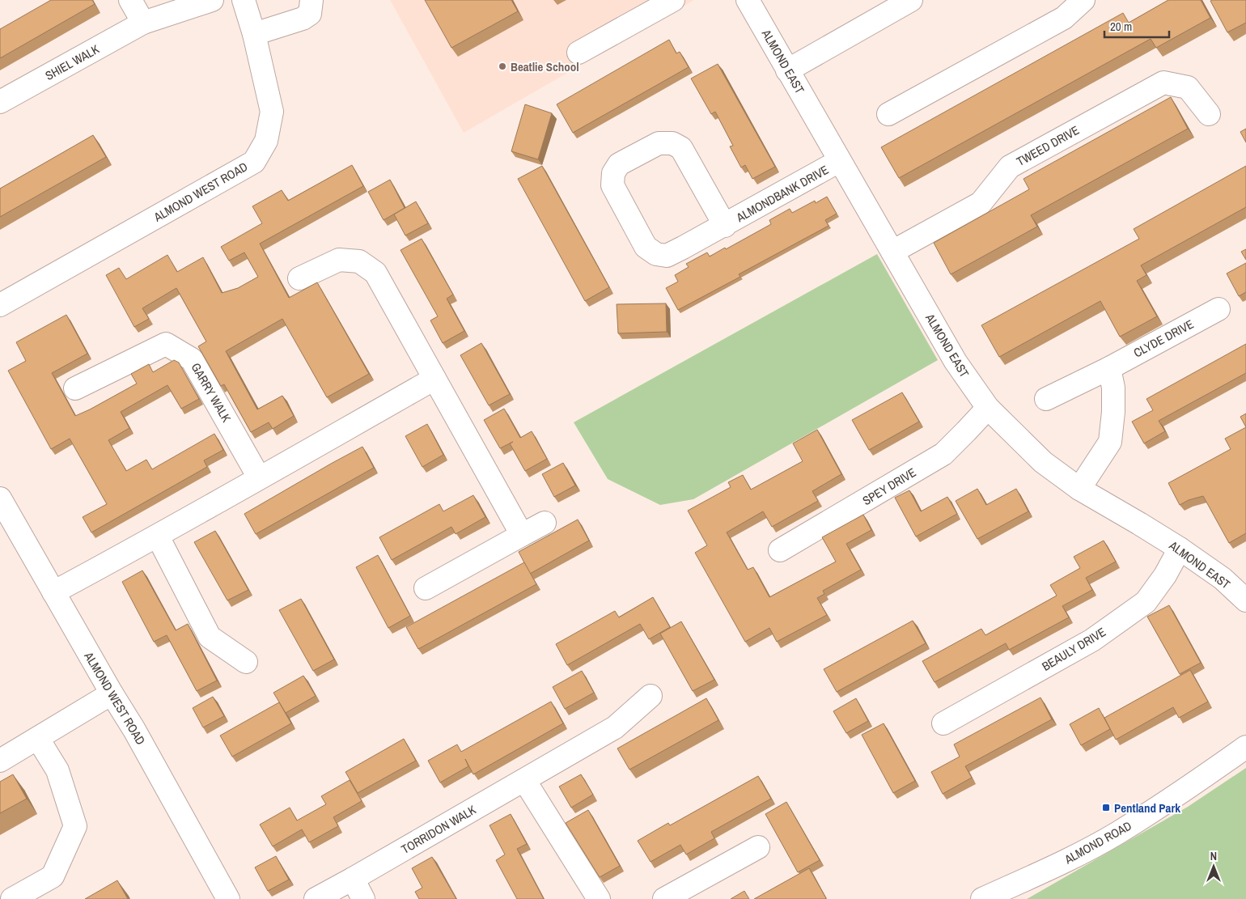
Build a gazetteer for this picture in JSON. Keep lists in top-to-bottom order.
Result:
{
  "streets": {
    "street": [
      "ALMOND EAST",
      "SHIEL WALK",
      "TWEED DRIVE",
      "ALMOND WEST ROAD",
      "ALMONDBANK DRIVE",
      "CLYDE DRIVE",
      "GARRY WALK",
      "SPEY DRIVE",
      "BEAULY DRIVE",
      "TORRIDON WALK",
      "ALMOND ROAD"
    ]
  },
  "crossings": [
    ["ALMOND EAST", "TWEED DRIVE"],
    ["ALMOND EAST", "ALMONDBANK DRIVE"],
    ["ALMOND EAST", "SPEY DRIVE"],
    ["ALMOND EAST", "BEAULY DRIVE"]
  ],
  "places": {
    "other": ["Beatlie School"],
    "transit": ["Pentland Park"]
  },
  "scale_bar": "20 m",
  "north": "top"
}
